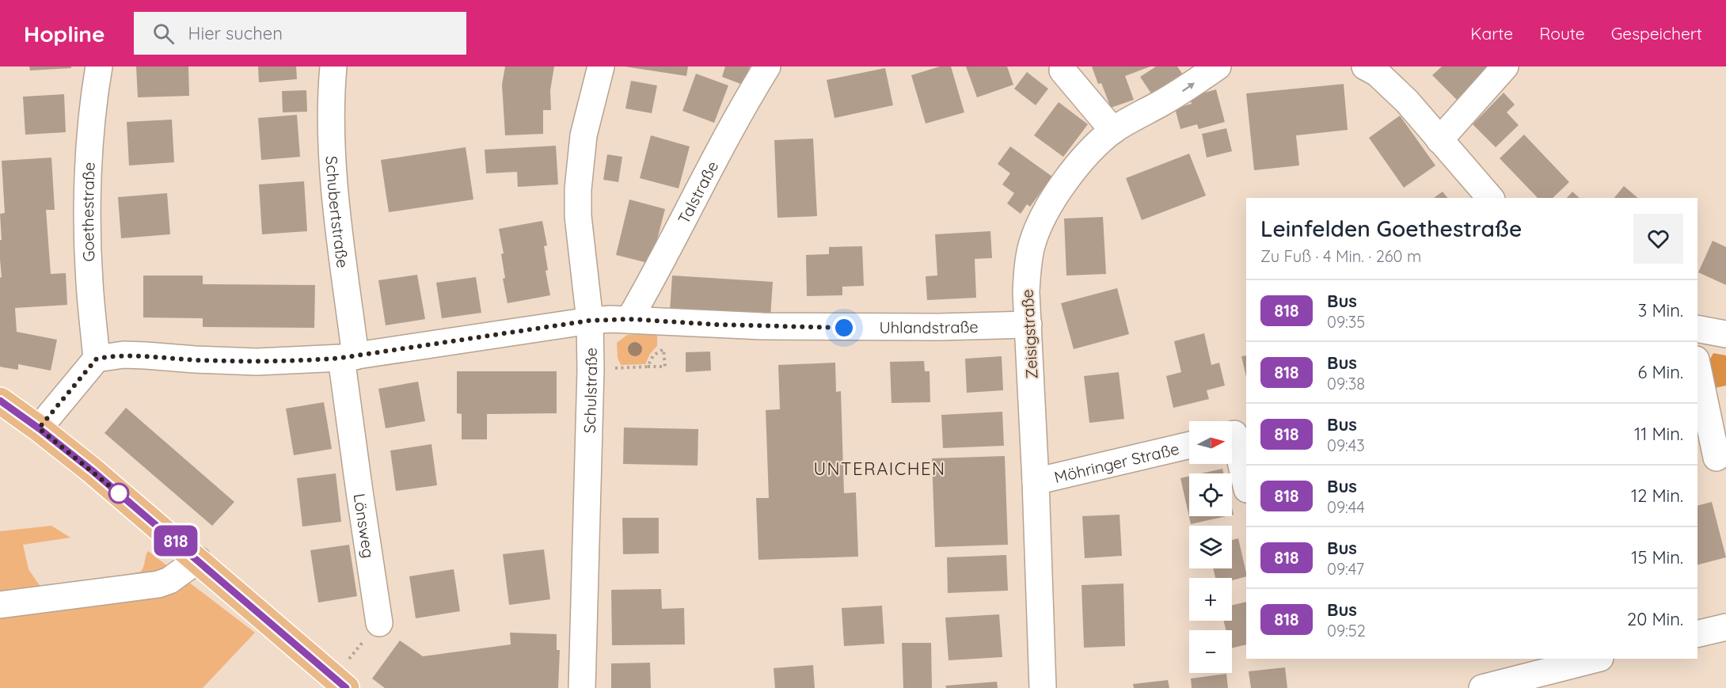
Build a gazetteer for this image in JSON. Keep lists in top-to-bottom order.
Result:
{
  "streets": {
    "street": [
      "Talstraße",
      "Goethestraße",
      "Schubertstraße",
      "Uhlandstraße",
      "Zeisigstraße",
      "Schulstraße",
      "Möhringer Straße",
      "Lönsweg"
    ]
  },
  "crossings": [
    ["Talstraße", "Uhlandstraße"],
    ["Goethestraße", "Uhlandstraße"],
    ["Schubertstraße", "Uhlandstraße"],
    ["Schubertstraße", "Lönsweg"],
    ["Uhlandstraße", "Zeisigstraße"],
    ["Uhlandstraße", "Schulstraße"],
    ["Uhlandstraße", "Lönsweg"],
    ["Zeisigstraße", "Möhringer Straße"]
  ],
  "districts": ["UNTERAICHEN"],
  "lines": ["bus line 818"],
  "north": "right",
  "page": {
    "header": "Hopline",
    "search": "Hier suchen",
    "nav": ["Karte", "Route", "Gespeichert"],
    "on_map": "818",
    "heading": ["Leinfelden Goethestraße", "Zu Fuß · 4 Min. · 260 m"],
    "list": [
      {
        "mark": "818",
        "name": "Bus",
        "note": "09:35",
        "value": "3 Min."
      },
      {
        "mark": "818",
        "name": "Bus",
        "note": "09:38",
        "value": "6 Min."
      },
      {
        "mark": "818",
        "name": "Bus",
        "note": "09:43",
        "value": "11 Min."
      },
      {
        "mark": "818",
        "name": "Bus",
        "note": "09:44",
        "value": "12 Min."
      },
      {
        "mark": "818",
        "name": "Bus",
        "note": "09:47",
        "value": "15 Min."
      },
      {
        "mark": "818",
        "name": "Bus",
        "note": "09:52",
        "value": "20 Min."
      }
    ],
    "map_buttons": ["+", "−"]
  }
}
